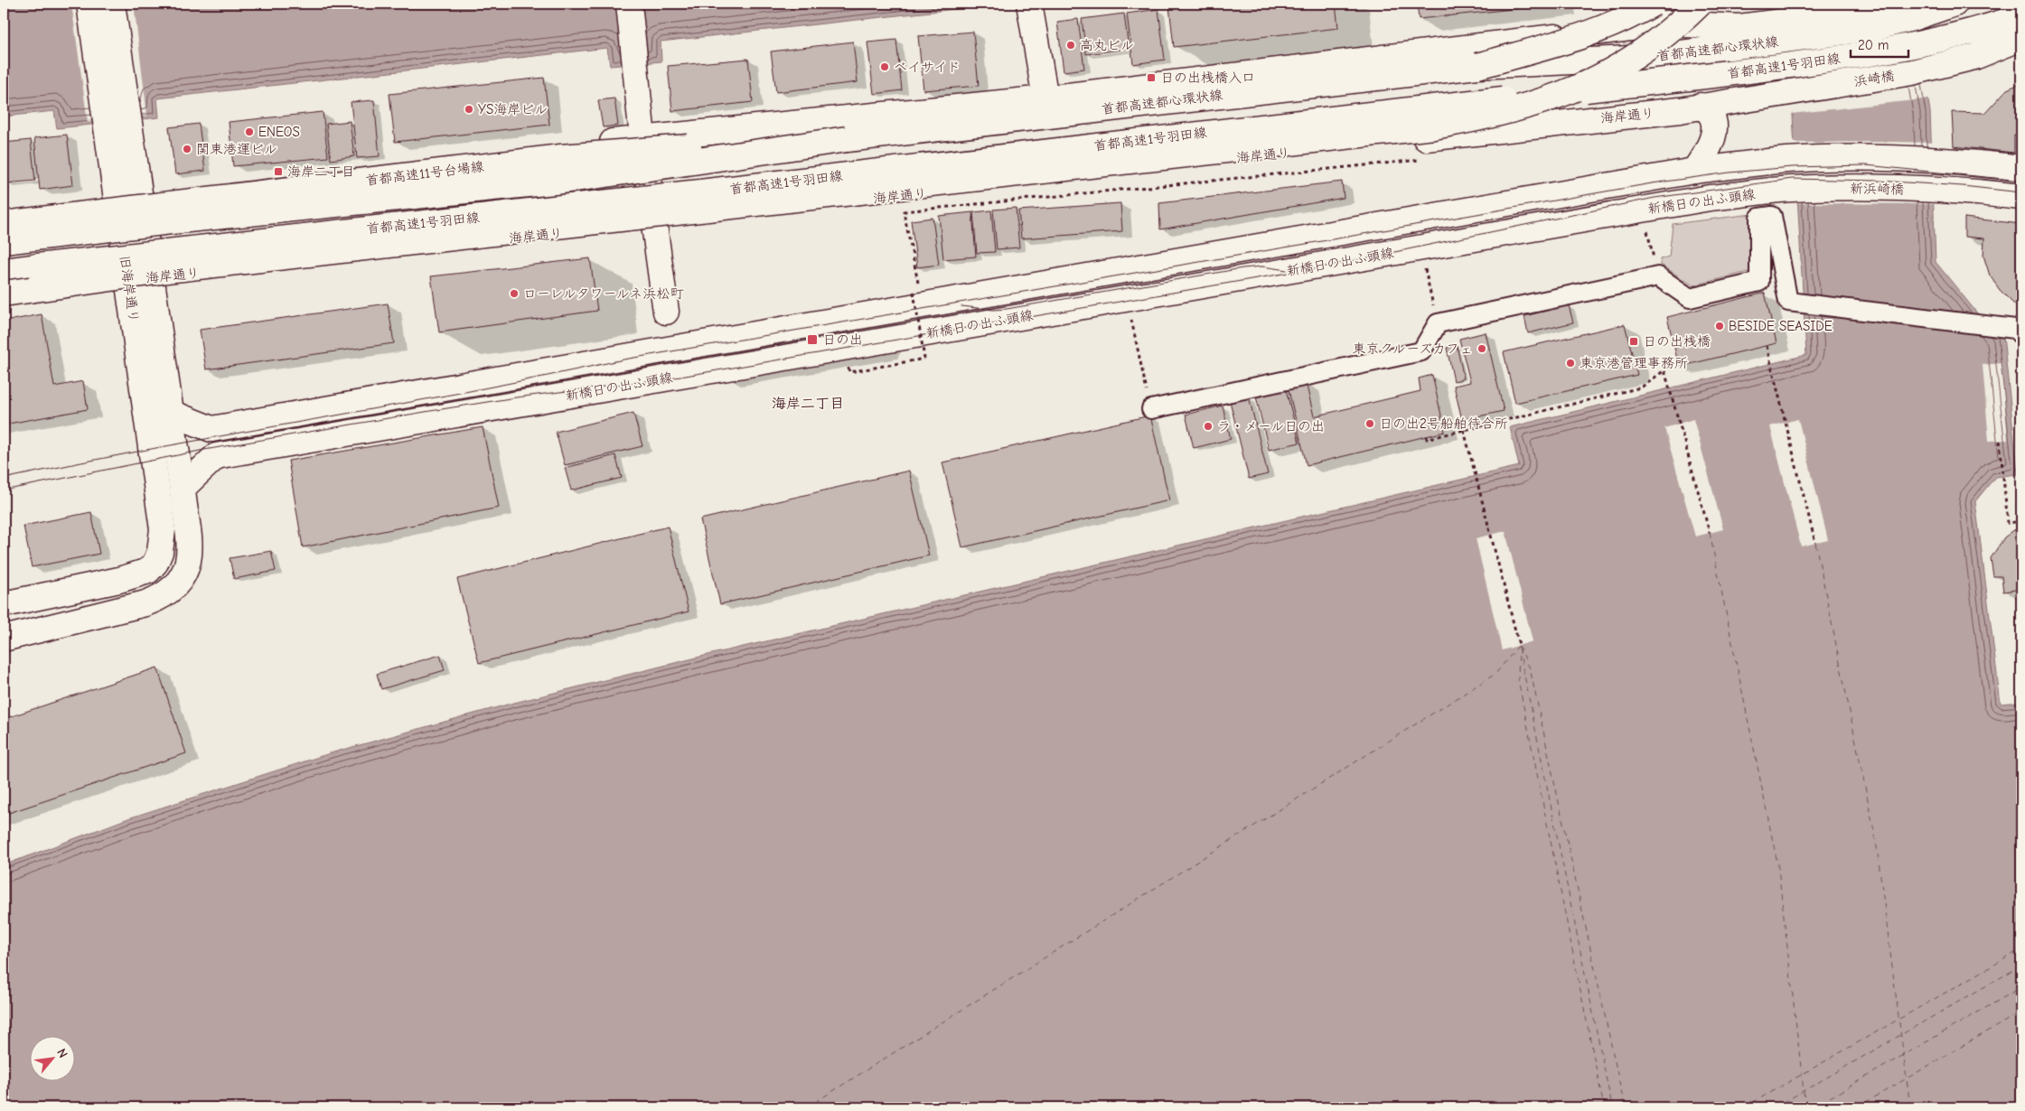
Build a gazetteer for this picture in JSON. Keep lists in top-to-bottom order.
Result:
{
  "streets": {
    "main road": [
      "首都高速都心環状線",
      "首都高速1号羽田線",
      "浜崎橋",
      "海岸通り",
      "首都高速11号台場線",
      "新浜崎橋",
      "新橋日の出ふ頭線",
      "旧海岸通り"
    ]
  },
  "crossings": [
    ["首都高速都心環状線", "首都高速1号羽田線"],
    ["首都高速都心環状線", "首都高速11号台場線"],
    ["首都高速1号羽田線", "首都高速11号台場線"],
    ["浜崎橋", "海岸通り"],
    ["海岸通り", "旧海岸通り"],
    ["新浜崎橋", "新橋日の出ふ頭線"],
    ["新橋日の出ふ頭線", "旧海岸通り"]
  ],
  "districts": ["海岸二丁目"],
  "places": {
    "other": [
      "高丸ビル",
      "ベイサイド",
      "YS海岸ビル",
      "ENEOS",
      "関東港運ビル",
      "ローレルタワールネ浜松町",
      "BESIDE SEASIDE",
      "東京クルーズカフェ",
      "東京港管理事務所",
      "日の出2号船舶待合所",
      "ラ・メール日の出"
    ],
    "transit": [
      "日の出桟橋入口",
      "海岸二丁目",
      "日の出",
      "日の出桟橋"
    ]
  },
  "scale_bar": "20 m",
  "north": "top right"
}
